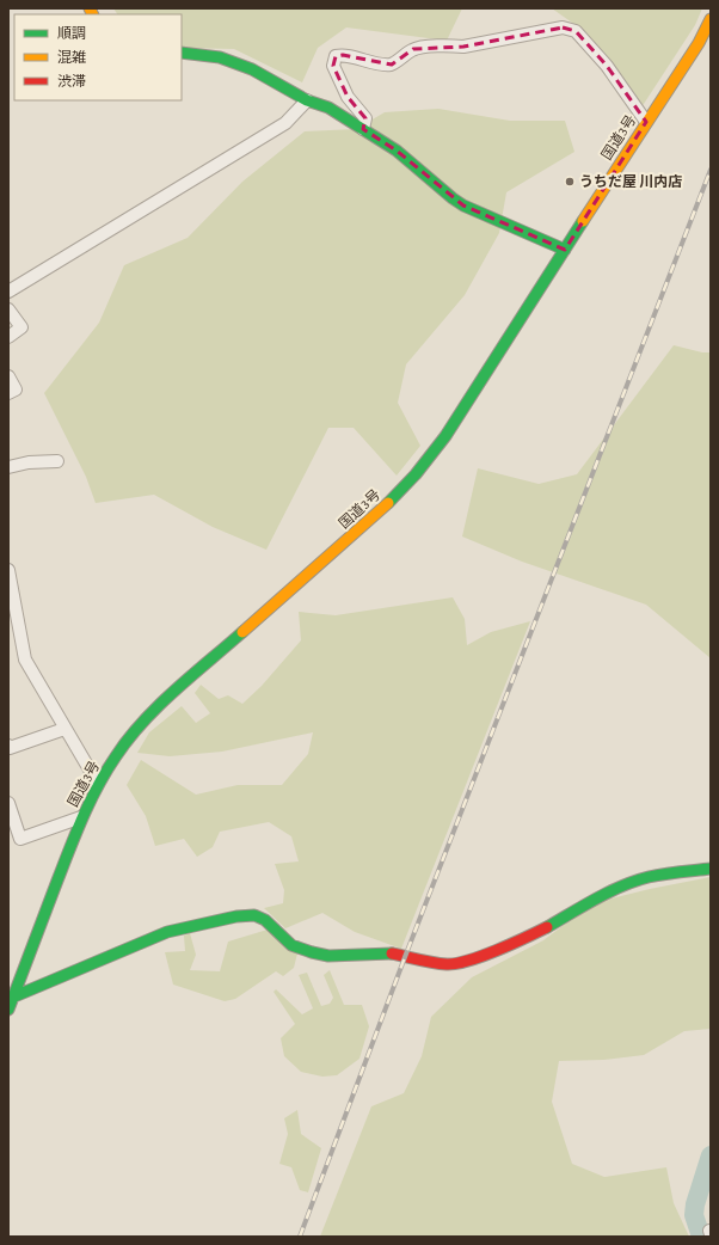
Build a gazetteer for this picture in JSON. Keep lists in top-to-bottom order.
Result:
{
  "streets": {
    "main road": ["国道3号"]
  },
  "places": ["うちだ屋 川内店"],
  "legend": ["順調", "混雑", "渋滞"]
}
